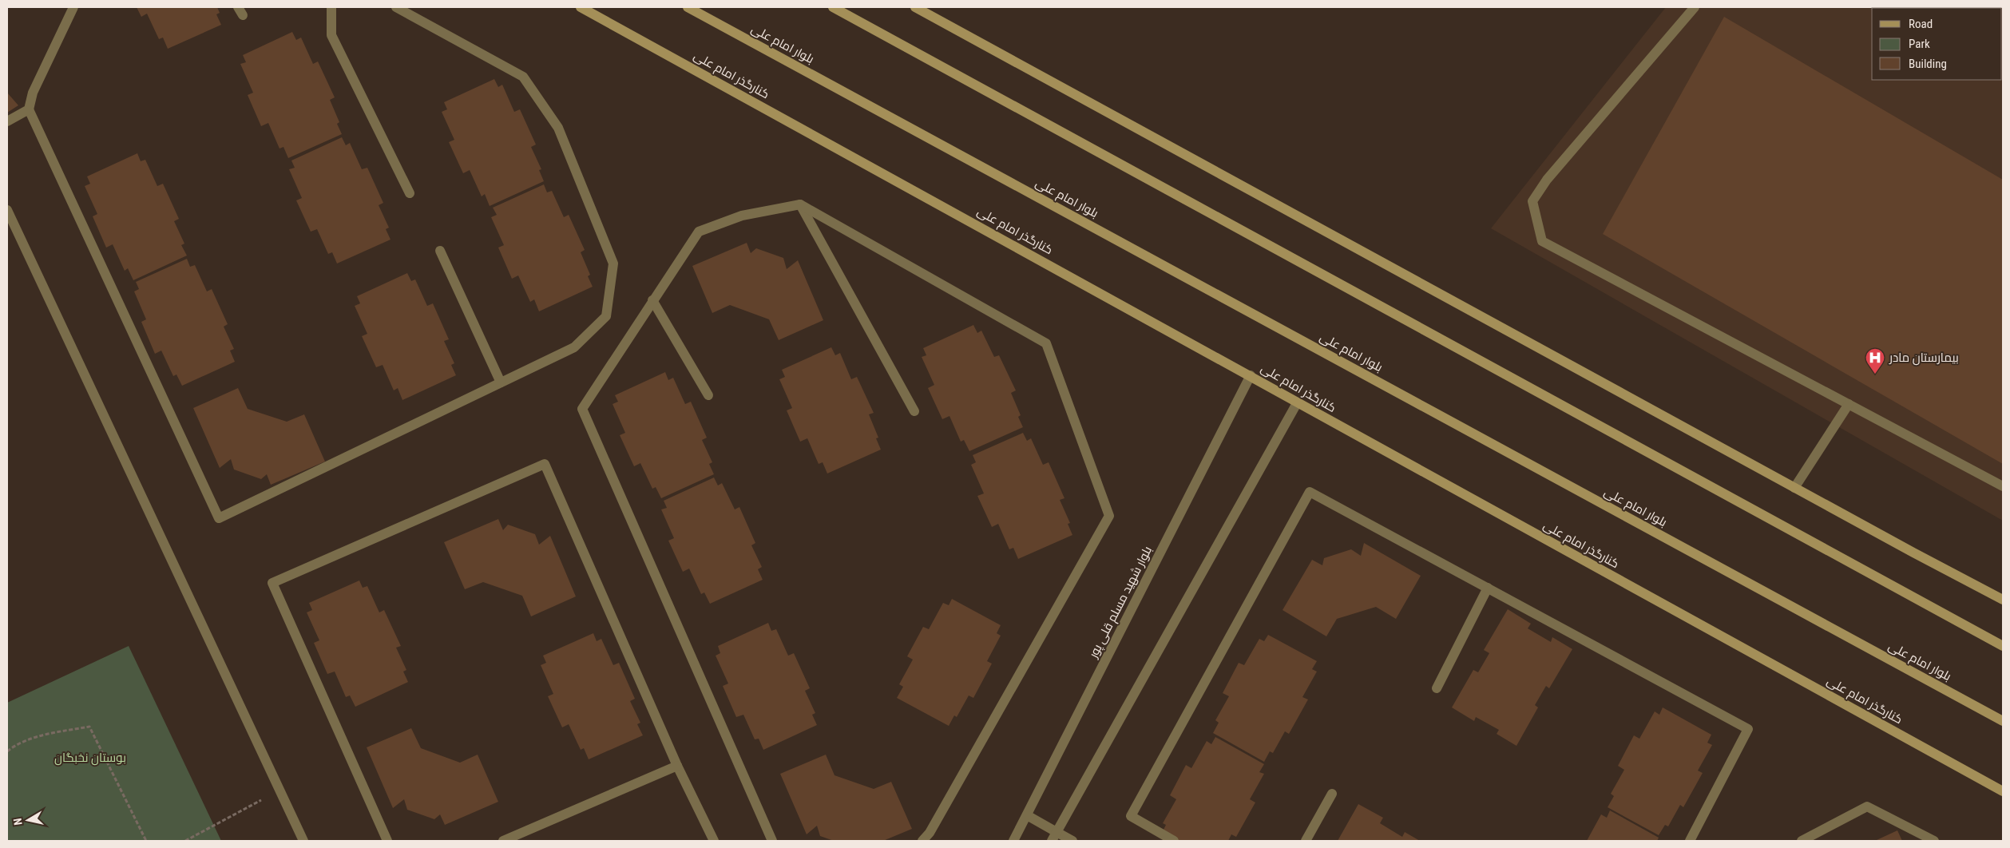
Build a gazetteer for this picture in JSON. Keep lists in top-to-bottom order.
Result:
{
  "streets": {
    "main road": ["بلوار امام علی", "کنارگذر امام علی"],
    "street": ["بلوار شهید مسلم قلی پور"]
  },
  "crossings": [
    ["کنارگذر امام علی", "بلوار شهید مسلم قلی پور"]
  ],
  "parks": ["بوستان نخبگان"],
  "places": {
    "hospital": ["بیمارستان مادر"]
  },
  "legend": ["Road", "Park", "Building"],
  "north": "left"
}
